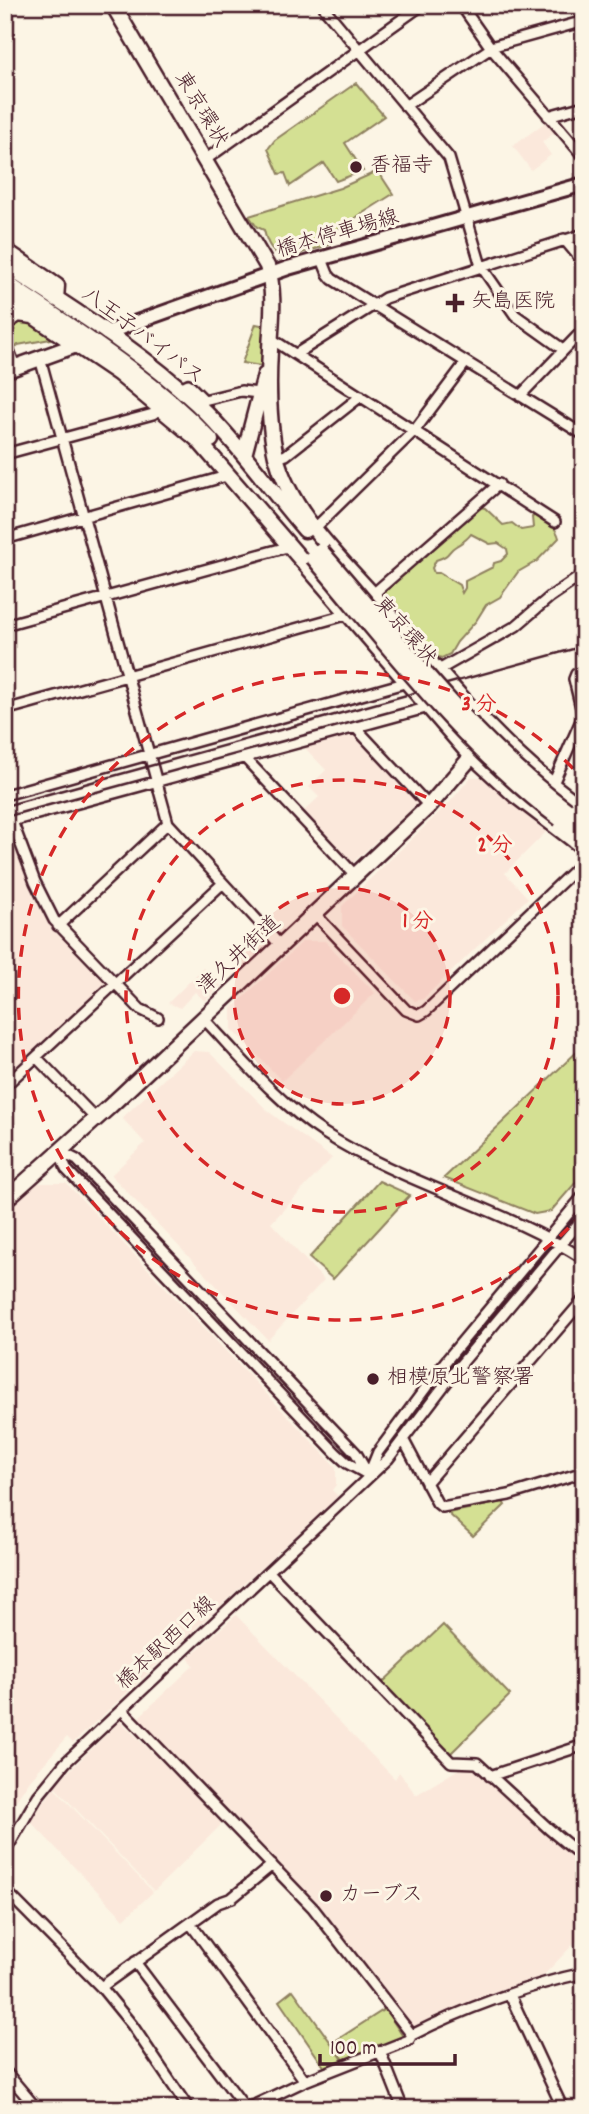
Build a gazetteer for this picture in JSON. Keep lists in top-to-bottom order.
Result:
{
  "streets": {
    "highway": ["東京環状", "八王子バイパス", "津久井街道"],
    "main road": ["橋本停車場線"],
    "street": ["橋本駅西口線"]
  },
  "crossings": [
    ["東京環状", "橋本停車場線"],
    ["東京環状", "八王子バイパス"],
    ["橋本停車場線", "八王子バイパス"]
  ],
  "places": {
    "other": ["香福寺", "相模原北警察署", "カーブス"],
    "health": ["矢島医院"]
  },
  "scale_bar": "100 m",
  "rings": ["3 分", "2 分", "1 分"]
}
